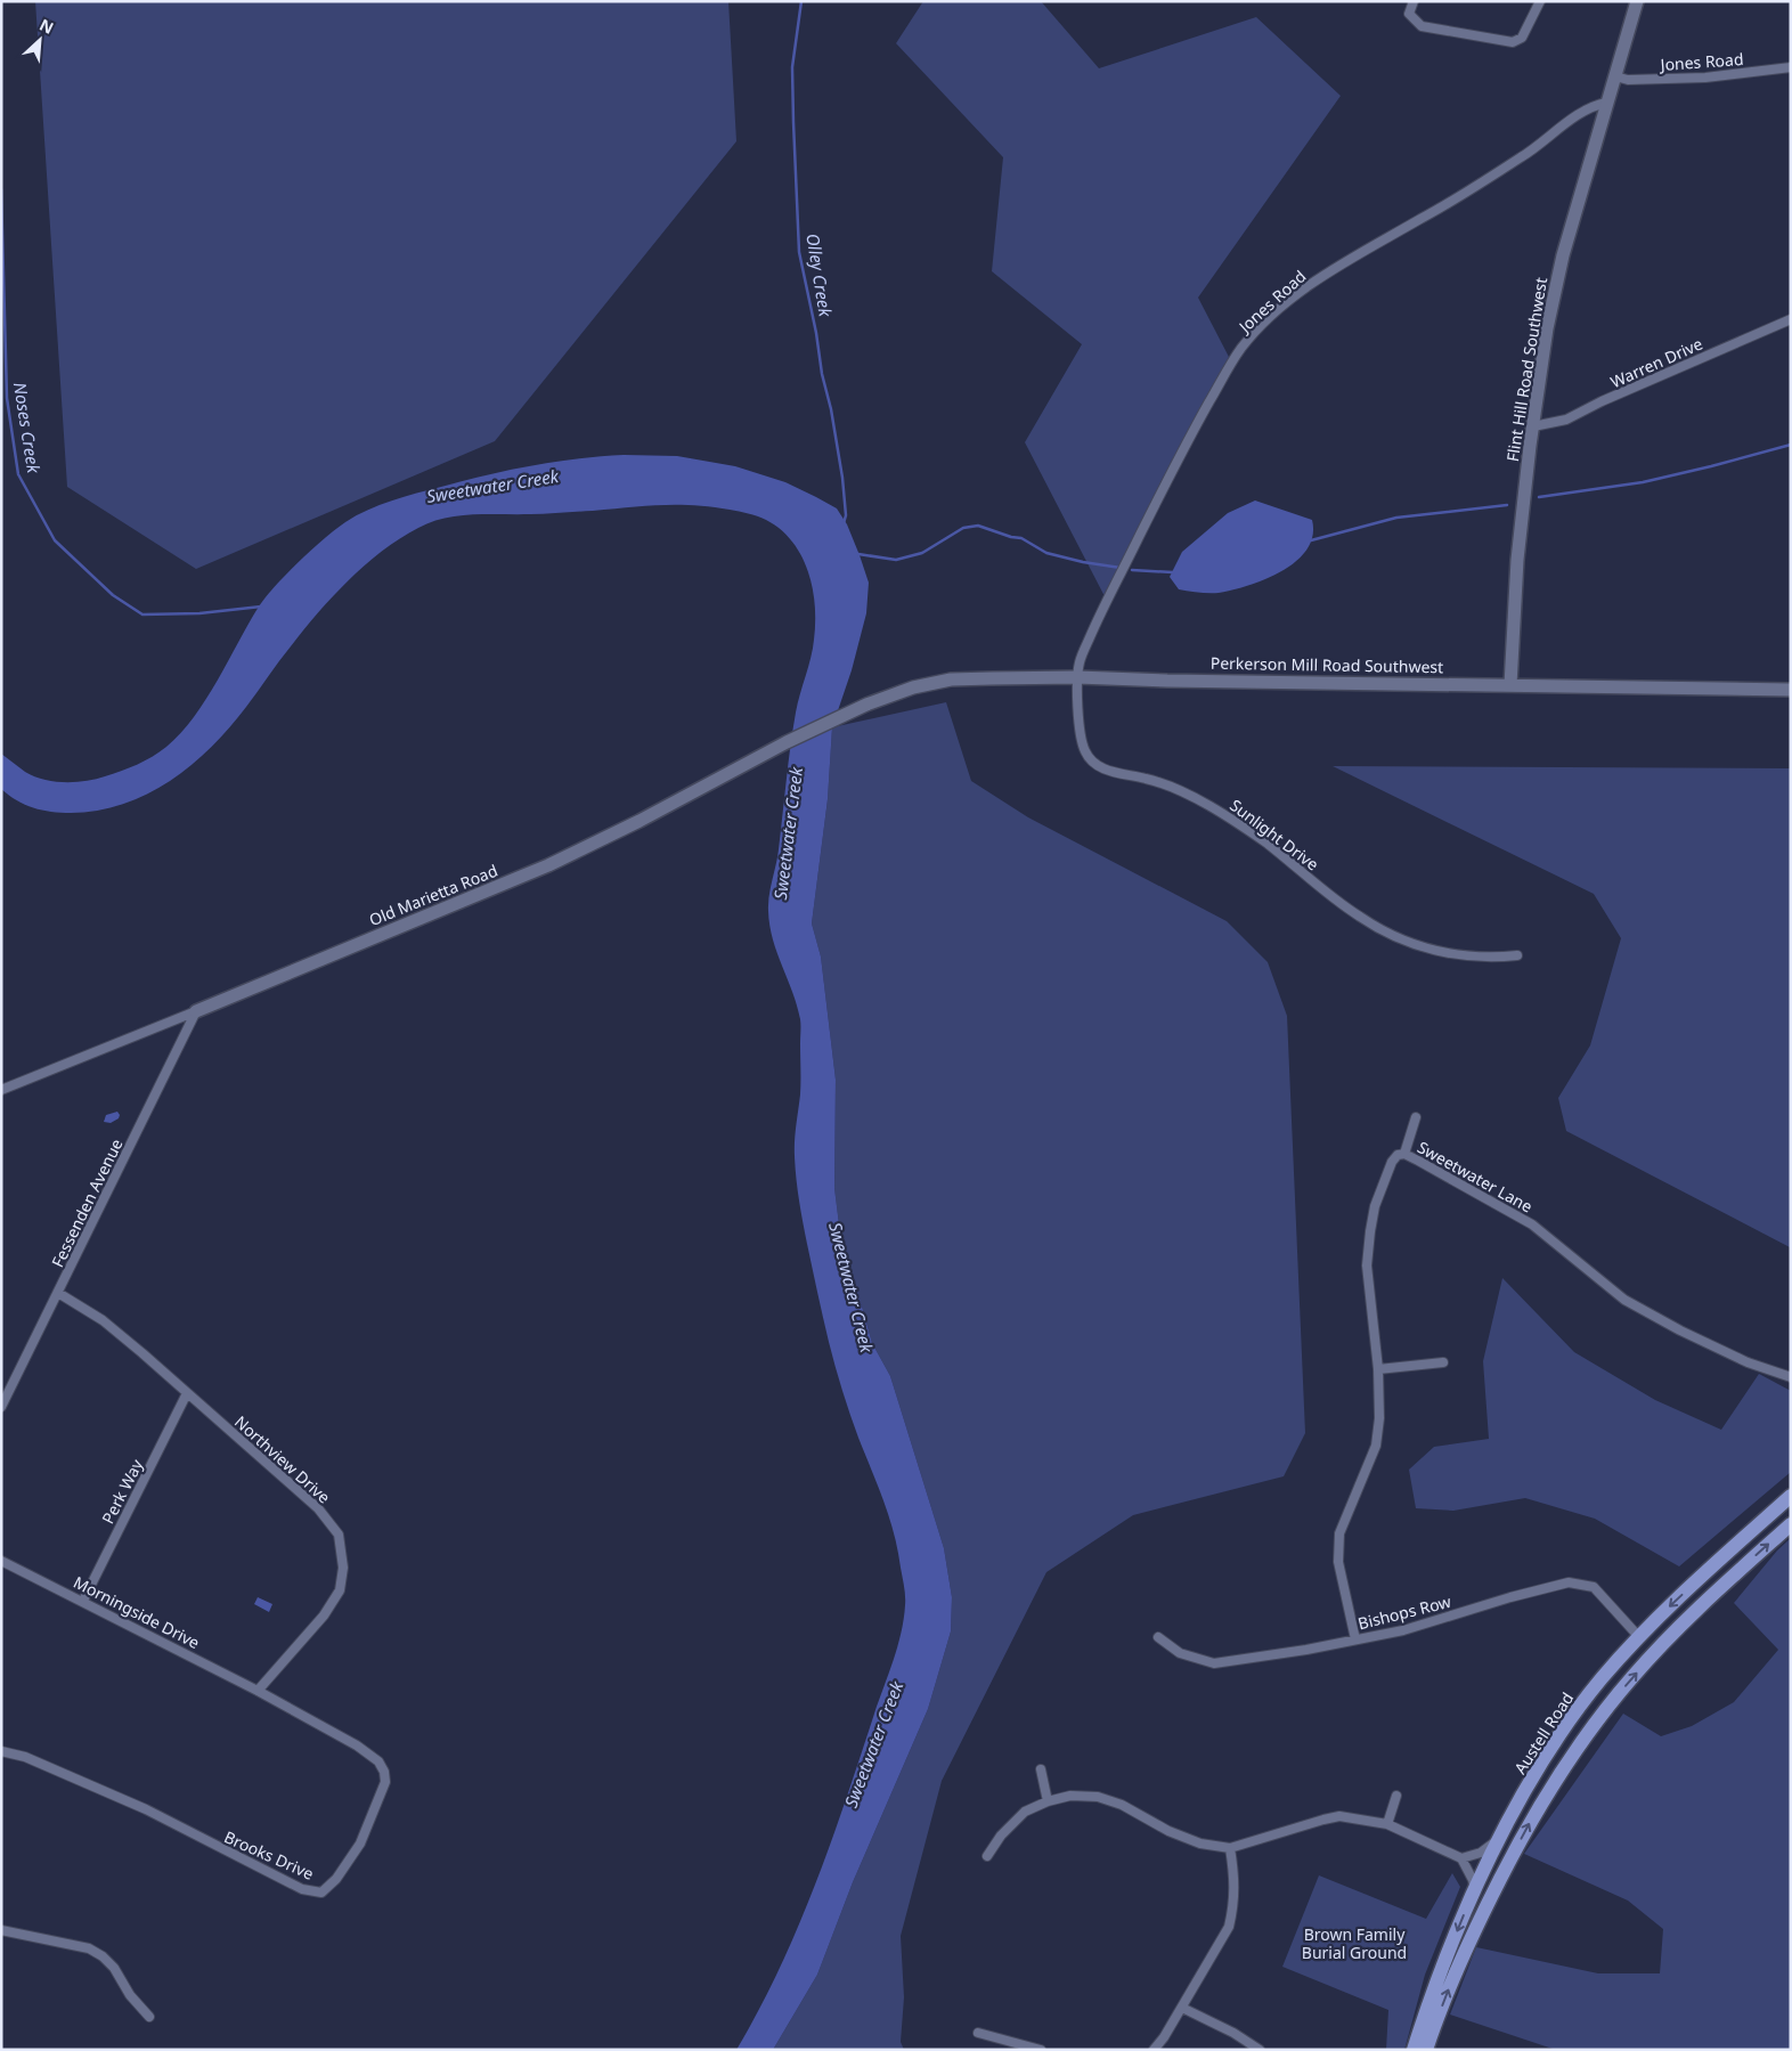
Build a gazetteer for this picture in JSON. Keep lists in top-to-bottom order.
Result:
{
  "streets": {
    "main road": ["Austell Road"],
    "street": [
      "Jones Road",
      "Warren Drive",
      "Flint Hill Road Southwest",
      "Perkerson Mill Road Southwest",
      "Sunlight Drive",
      "Old Marietta Road",
      "Sweetwater Lane",
      "Fessenden Avenue",
      "Northview Drive",
      "Perk Way",
      "Morningside Drive",
      "Bishops Row",
      "Brooks Drive"
    ]
  },
  "crossings": [
    ["Jones Road", "Flint Hill Road Southwest"],
    ["Jones Road", "Perkerson Mill Road Southwest"],
    ["Jones Road", "Sunlight Drive"],
    ["Warren Drive", "Flint Hill Road Southwest"],
    ["Flint Hill Road Southwest", "Perkerson Mill Road Southwest"],
    ["Perkerson Mill Road Southwest", "Sunlight Drive"],
    ["Perkerson Mill Road Southwest", "Old Marietta Road"],
    ["Old Marietta Road", "Fessenden Avenue"],
    ["Sweetwater Lane", "Bishops Row"],
    ["Fessenden Avenue", "Northview Drive"],
    ["Northview Drive", "Perk Way"],
    ["Northview Drive", "Morningside Drive"],
    ["Northview Drive", "Brooks Drive"],
    ["Perk Way", "Morningside Drive"],
    ["Morningside Drive", "Brooks Drive"],
    ["Bishops Row", "Austell Road"]
  ],
  "water": ["Olley Creek", "Noses Creek", "Sweetwater Creek"],
  "parks": ["Brown Family Burial Ground"],
  "north": "top right"
}
